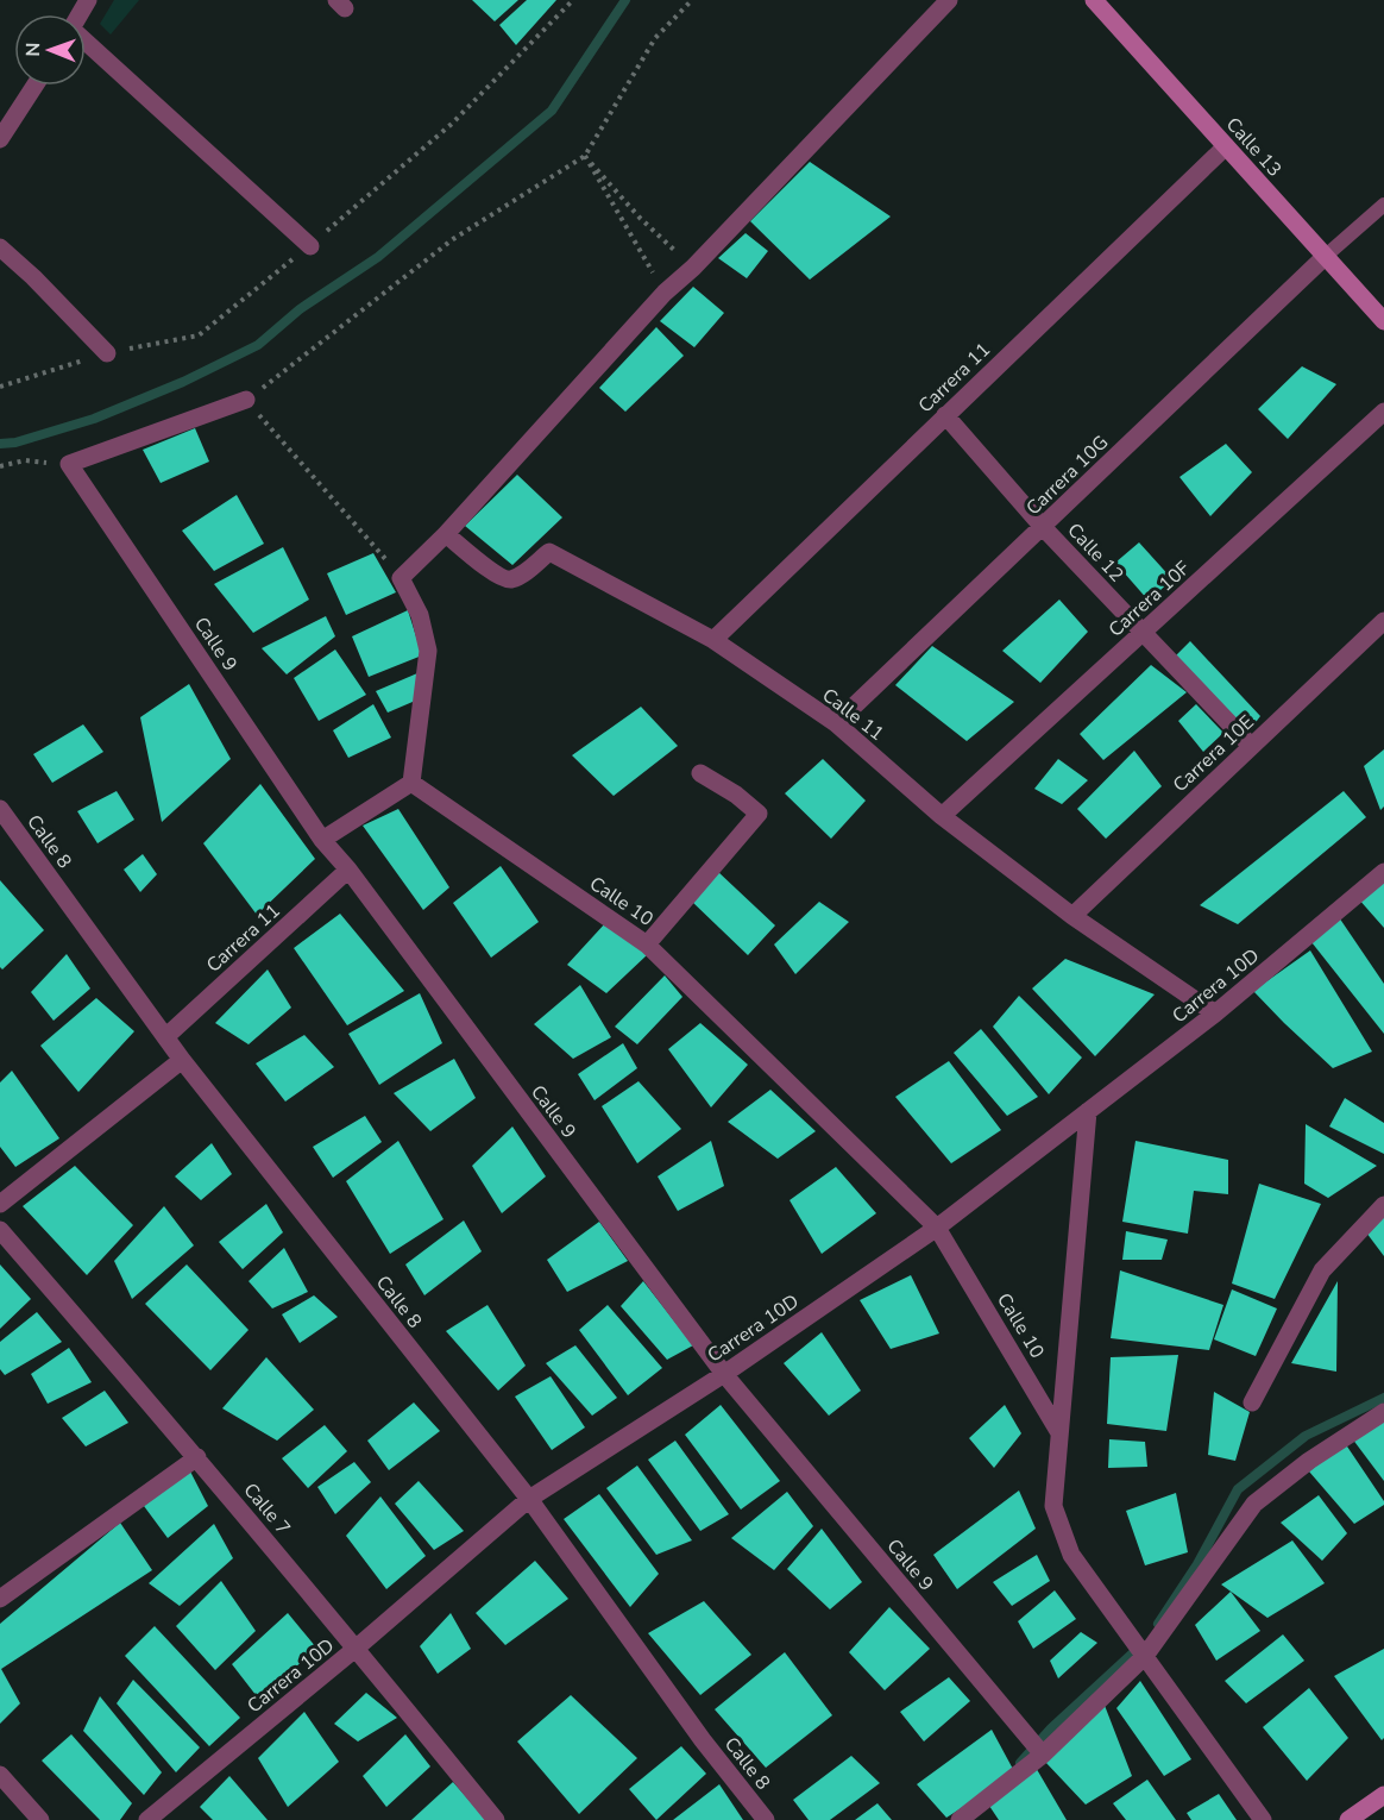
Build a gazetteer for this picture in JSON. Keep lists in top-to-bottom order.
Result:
{
  "streets": {
    "street": [
      "Calle 13",
      "Carrera 11",
      "Carrera 10G",
      "Calle 12",
      "Carrera 10F",
      "Calle 9",
      "Calle 11",
      "Carrera 10E",
      "Calle 8",
      "Calle 10",
      "Carrera 10D",
      "Calle 7"
    ]
  },
  "crossings": [
    ["Calle 13", "Carrera 11"],
    ["Calle 13", "Carrera 10G"],
    ["Carrera 11", "Calle 12"],
    ["Carrera 11", "Calle 9"],
    ["Carrera 11", "Calle 11"],
    ["Carrera 11", "Calle 8"],
    ["Carrera 10G", "Calle 12"],
    ["Carrera 10G", "Calle 11"],
    ["Calle 12", "Carrera 10F"],
    ["Calle 12", "Carrera 10E"],
    ["Carrera 10F", "Calle 11"],
    ["Calle 9", "Carrera 10D"],
    ["Calle 11", "Carrera 10E"],
    ["Calle 11", "Carrera 10D"],
    ["Calle 8", "Carrera 10D"],
    ["Calle 10", "Carrera 10D"],
    ["Carrera 10D", "Calle 7"]
  ],
  "north": "left"
}
